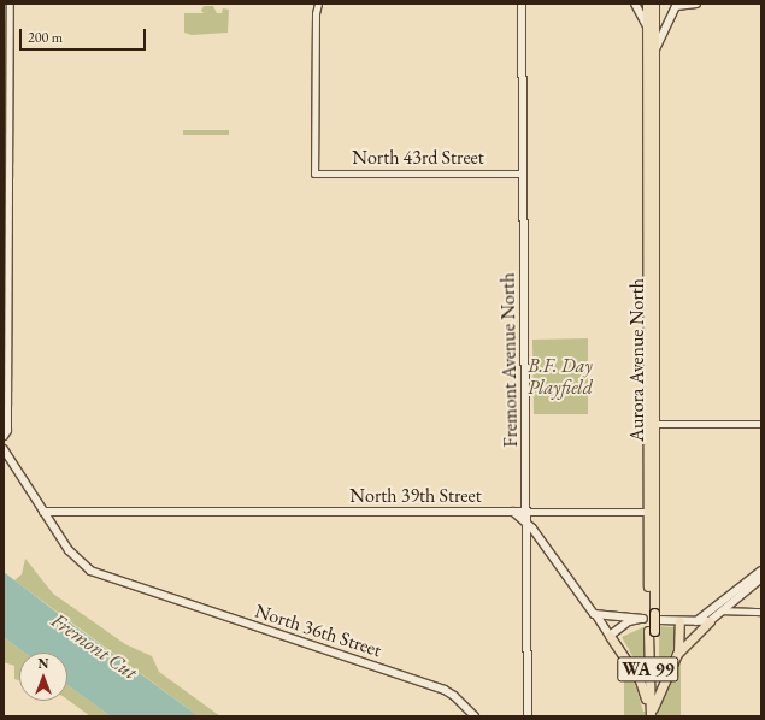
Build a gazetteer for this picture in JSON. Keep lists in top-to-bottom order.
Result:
{
  "streets": {
    "highway": ["Aurora Avenue North", "WA 99"],
    "main road": ["Fremont Avenue North", "North 39th Street", "North 36th Street"],
    "street": ["North 43rd Street"]
  },
  "crossings": [
    ["North 43rd Street", "Fremont Avenue North"],
    ["Fremont Avenue North", "North 39th Street"],
    ["Aurora Avenue North", "North 39th Street"],
    ["North 39th Street", "North 36th Street"]
  ],
  "water": ["Fremont Cut"],
  "parks": ["B.F. Day Playfield"],
  "scale_bar": "200 m",
  "north": "top"
}
